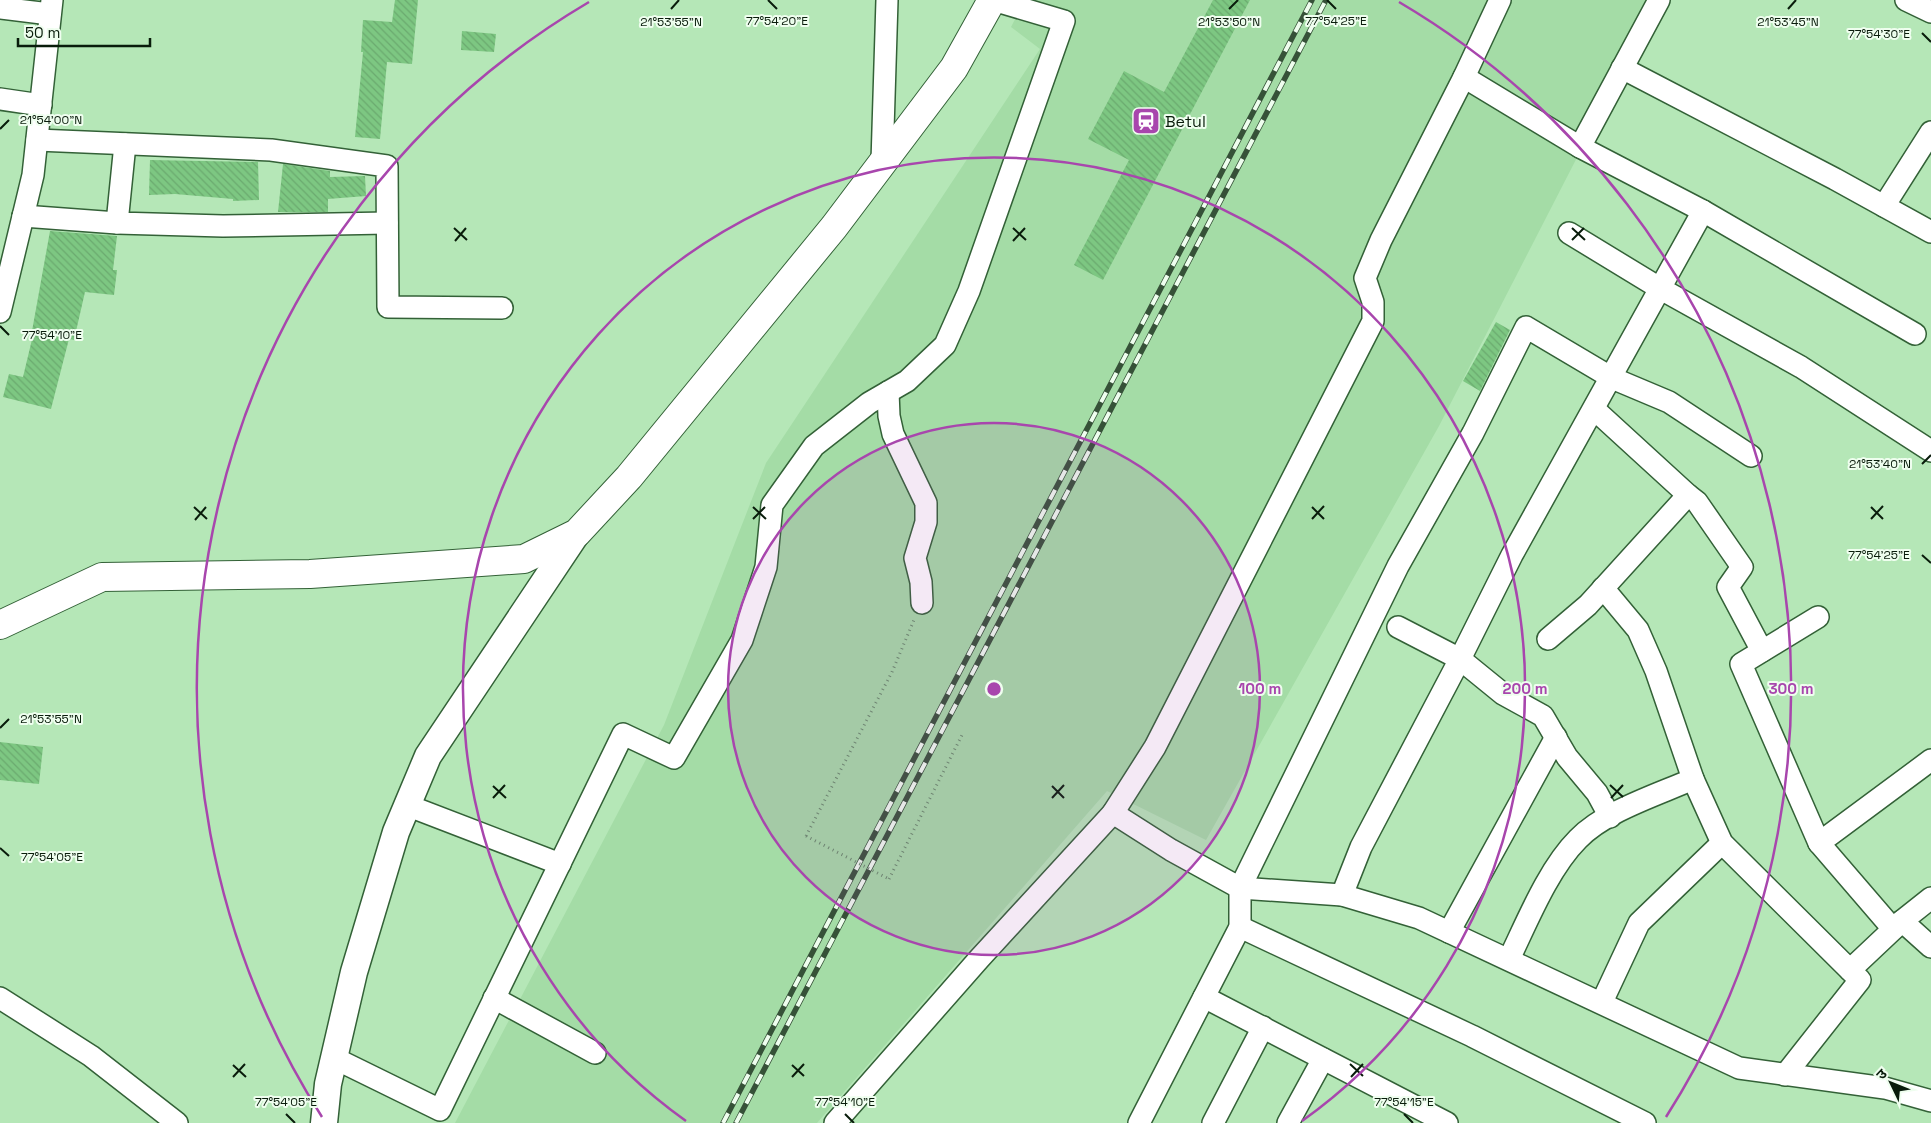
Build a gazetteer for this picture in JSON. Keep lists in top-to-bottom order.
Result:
{
  "places": {
    "station": ["Betul"]
  },
  "scale_bar": "50 m",
  "north": "top left",
  "coordinates": [
    "77°54'20\"E",
    "77°54'25\"E",
    "21°53'55\"N",
    "21°53'50\"N",
    "21°53'45\"N",
    "77°54'30\"E",
    "21°54'00\"N",
    "77°54'10\"E",
    "21°53'40\"N",
    "77°54'05\"E",
    "77°54'15\"E"
  ],
  "rings": ["100 m", "200 m", "300 m"]
}
